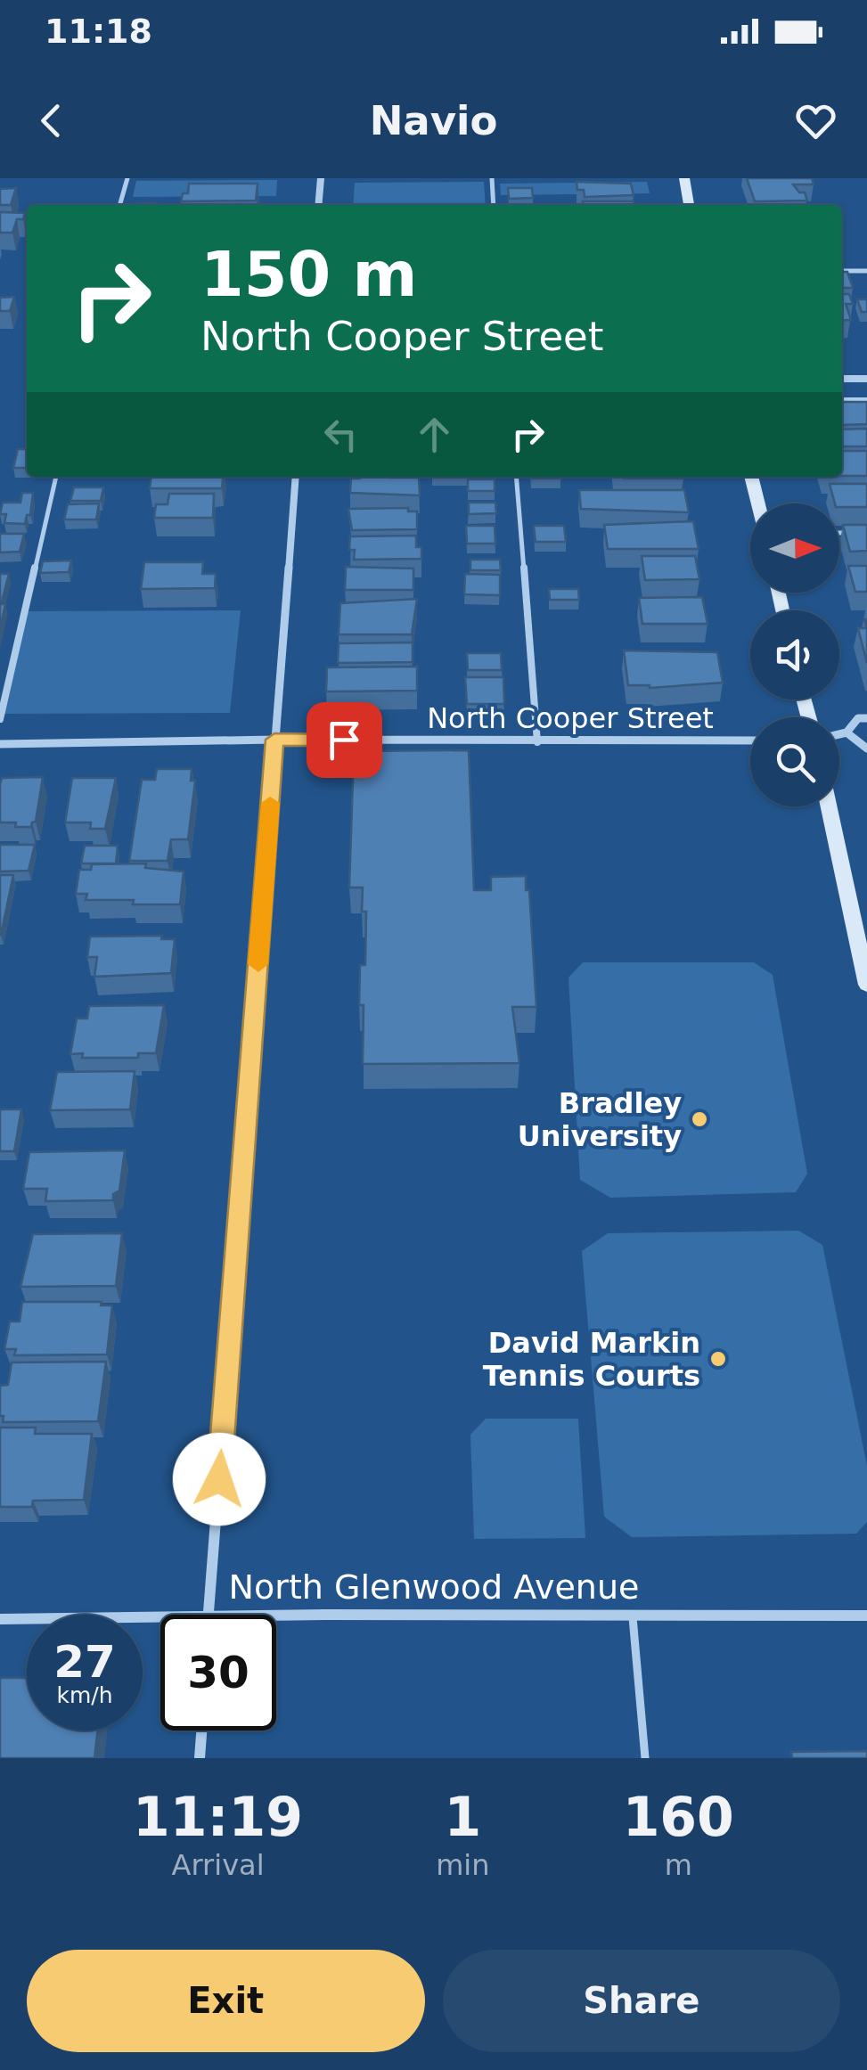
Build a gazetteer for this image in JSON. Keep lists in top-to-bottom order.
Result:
{
  "streets": {
    "street": ["North Cooper Street", "North Glenwood Avenue"]
  },
  "places": ["Bradley University", "David Markin Tennis Courts"],
  "north": "right",
  "page": {
    "status": "11:18",
    "header": "Navio",
    "turn": ["150 m", "North Cooper Street"],
    "speed": "27 km/h",
    "limit": "30",
    "eta": [
      "11:19",
      "Arrival",
      "1",
      "min",
      "160",
      "m"
    ],
    "buttons": ["Exit", "Share"]
  }
}
